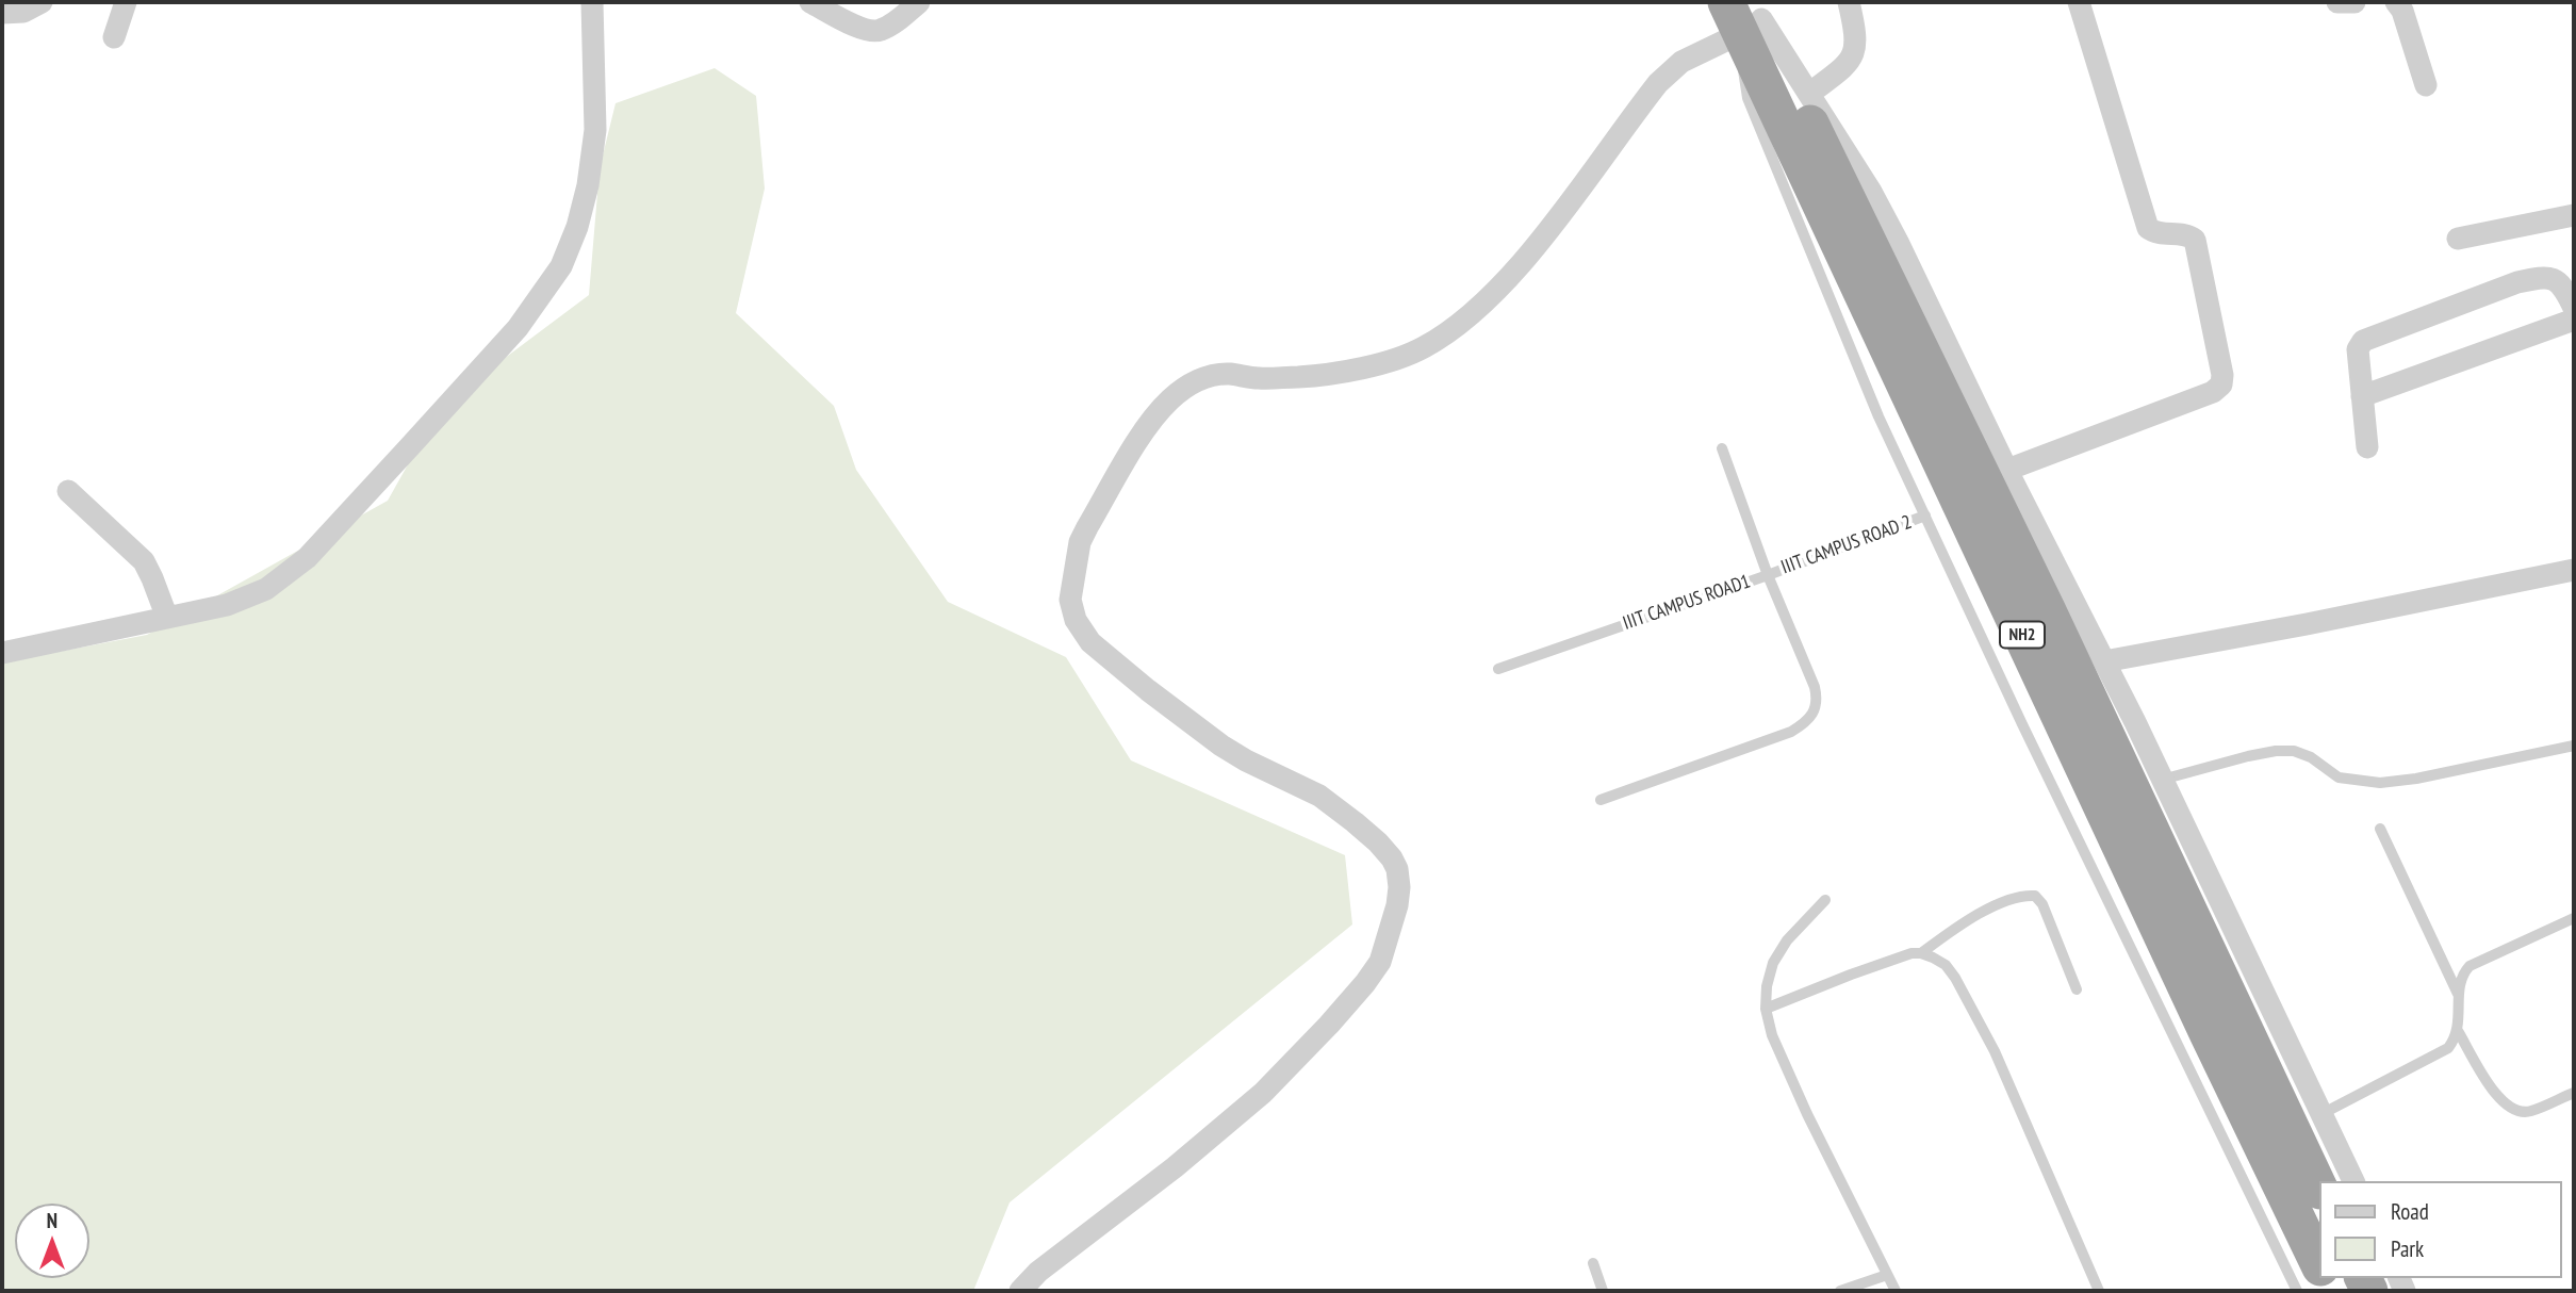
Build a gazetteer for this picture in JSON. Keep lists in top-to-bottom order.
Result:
{
  "streets": {
    "highway": ["NH2"],
    "lane": ["IIIT CAMPUS ROAD 2", "IIIT CAMPUS ROAD1"]
  },
  "crossings": [
    ["IIIT CAMPUS ROAD 2", "IIIT CAMPUS ROAD1"]
  ],
  "legend": ["Road", "Park"],
  "north": "top"
}
